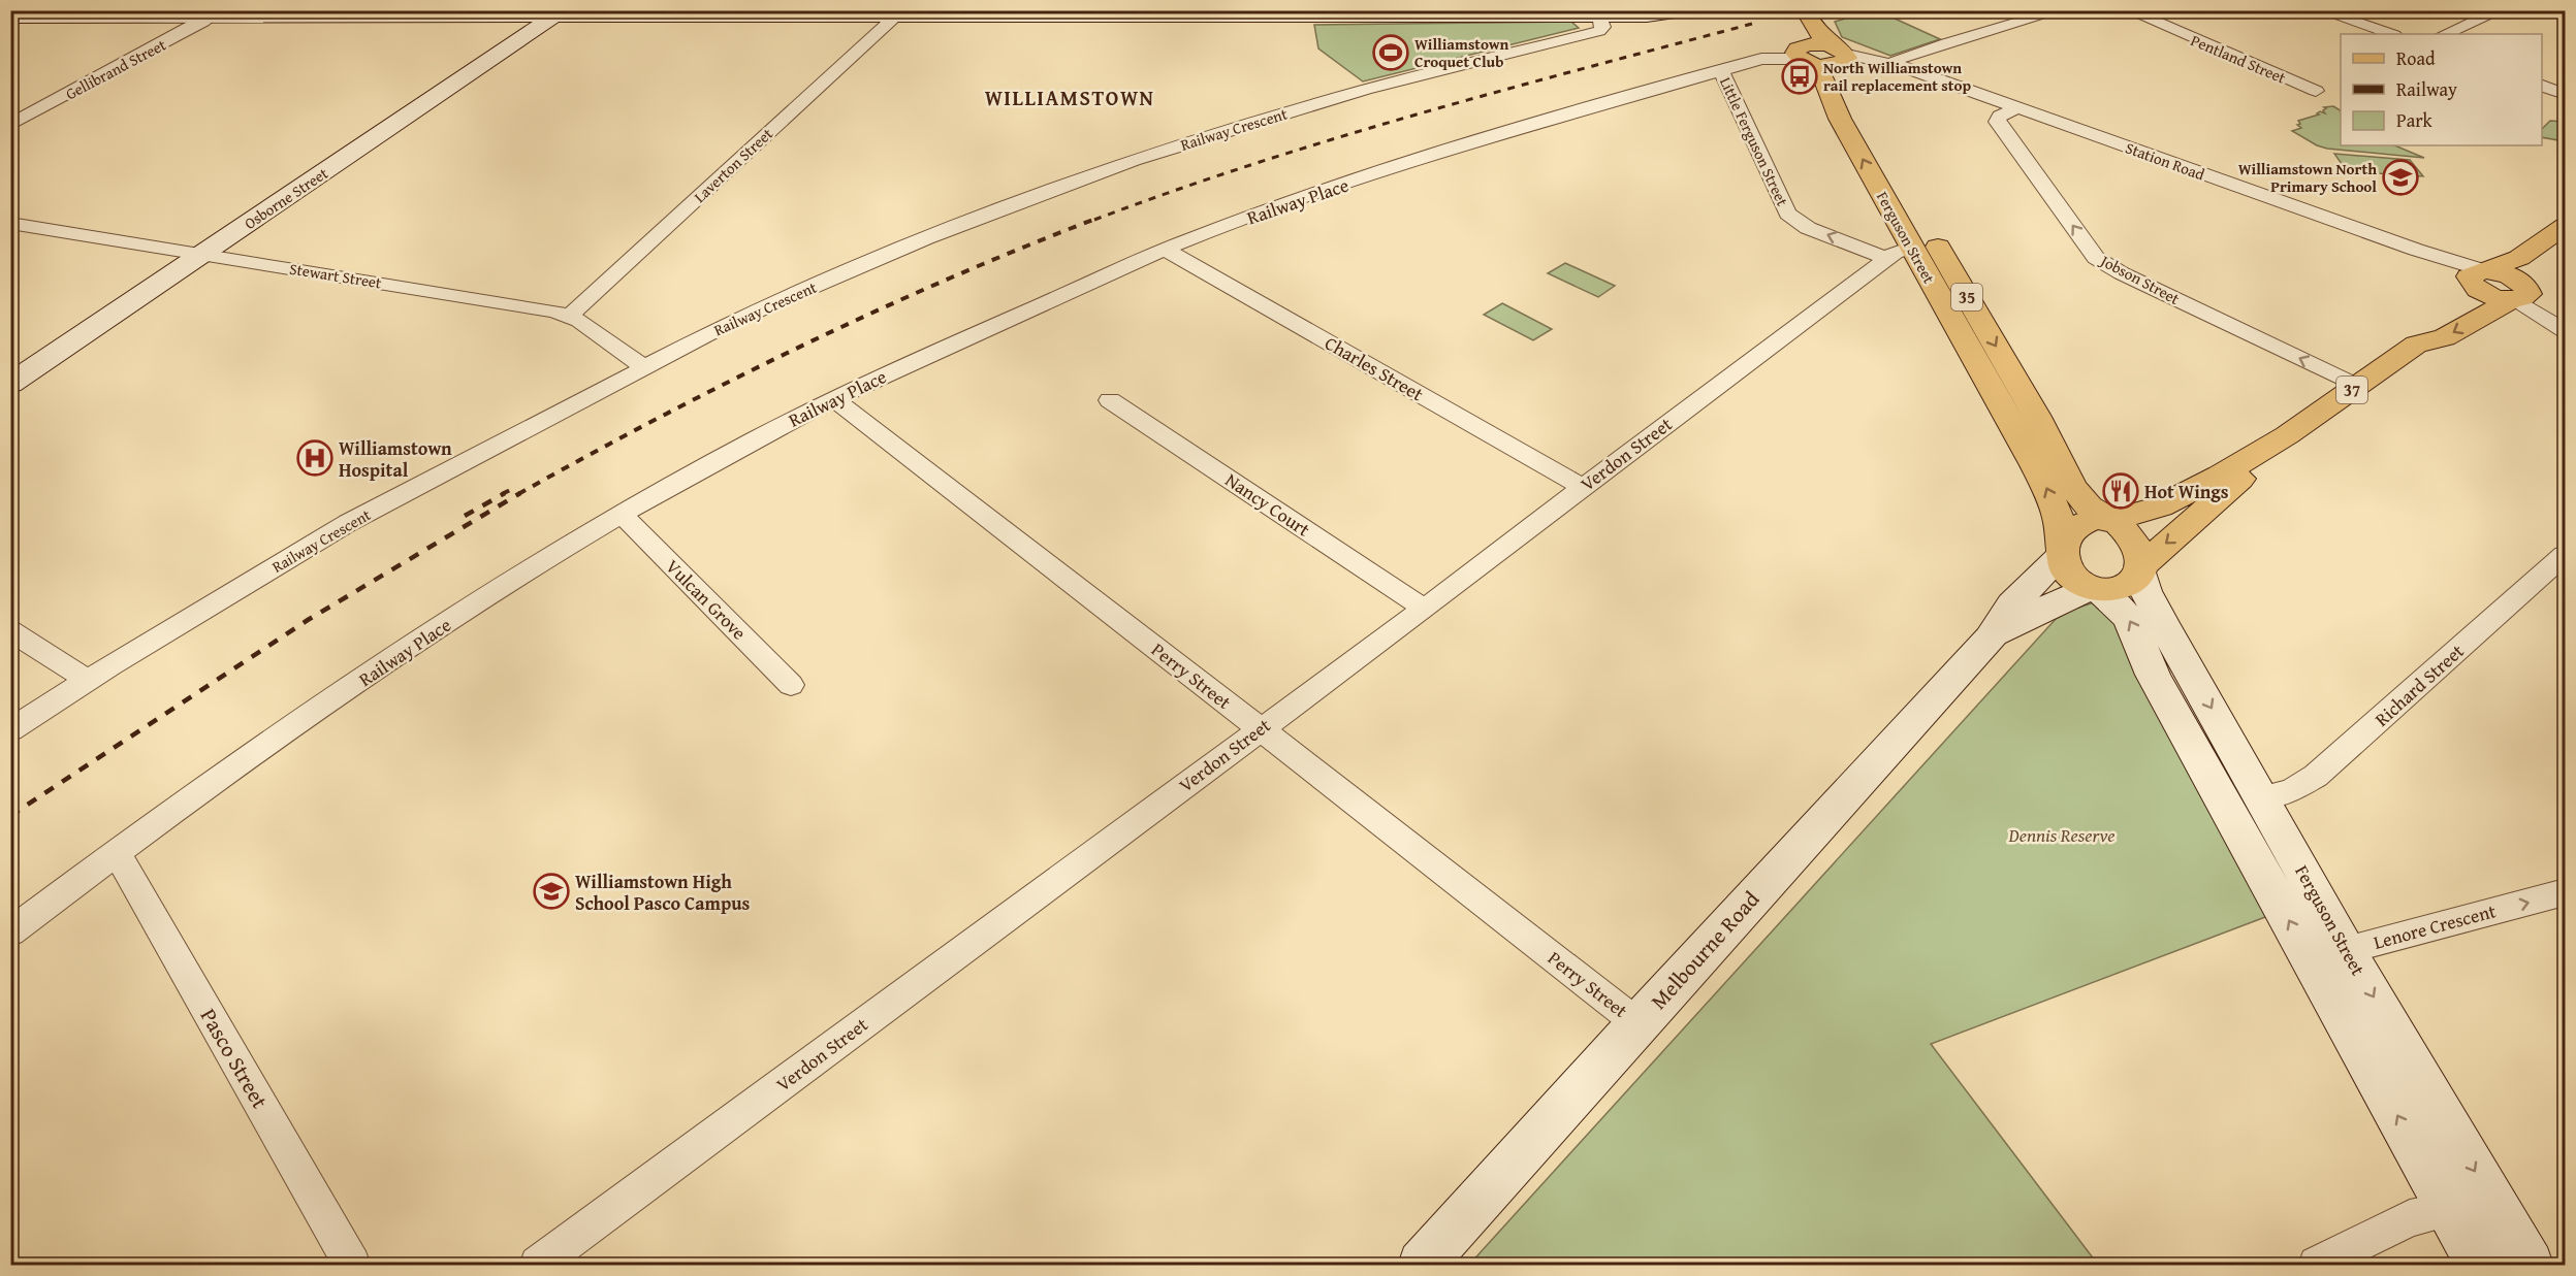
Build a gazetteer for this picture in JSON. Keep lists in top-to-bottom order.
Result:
{
  "streets": {
    "main road": ["Ferguson Street", "35", "37"],
    "street": [
      "Pentland Street",
      "Gellibrand Street",
      "Railway Crescent",
      "Little Ferguson Street",
      "Station Road",
      "Laverton Street",
      "Osborne Street",
      "Railway Place",
      "Stewart Street",
      "Jobson Street",
      "Charles Street",
      "Verdon Street",
      "Nancy Court",
      "Vulcan Grove",
      "Perry Street",
      "Richard Street",
      "Lenore Crescent",
      "Melbourne Road",
      "Pasco Street"
    ]
  },
  "crossings": [
    ["Railway Crescent", "Stewart Street"],
    ["Little Ferguson Street", "Railway Place"],
    ["Little Ferguson Street", "Ferguson Street"],
    ["Little Ferguson Street", "Verdon Street"],
    ["Station Road", "Ferguson Street"],
    ["Station Road", "Jobson Street"],
    ["Station Road", "37"],
    ["Laverton Street", "Stewart Street"],
    ["Osborne Street", "Stewart Street"],
    ["Railway Place", "Ferguson Street"],
    ["Railway Place", "Charles Street"],
    ["Railway Place", "Vulcan Grove"],
    ["Railway Place", "Perry Street"],
    ["Railway Place", "Pasco Street"],
    ["Ferguson Street", "35"],
    ["Ferguson Street", "37"],
    ["Ferguson Street", "Verdon Street"],
    ["Ferguson Street", "Richard Street"],
    ["Ferguson Street", "Lenore Crescent"],
    ["Ferguson Street", "Melbourne Road"],
    ["Jobson Street", "37"],
    ["35", "37"],
    ["35", "Melbourne Road"],
    ["Charles Street", "Verdon Street"],
    ["37", "Melbourne Road"],
    ["Verdon Street", "Nancy Court"],
    ["Verdon Street", "Perry Street"],
    ["Perry Street", "Melbourne Road"]
  ],
  "one_way": ["Little Ferguson Street", "Jobson Street", "Lenore Crescent"],
  "districts": ["WILLIAMSTOWN"],
  "parks": ["Dennis Reserve"],
  "places": {
    "sports": ["Williamstown Croquet Club"],
    "bus stop": ["North Williamstown rail replacement stop"],
    "school or university": ["Williamstown North Primary School", "Williamstown High School Pasco Campus"],
    "hospital": ["Williamstown Hospital"],
    "restaurant": ["Hot Wings"]
  },
  "legend": ["Road", "Railway", "Park"]
}
